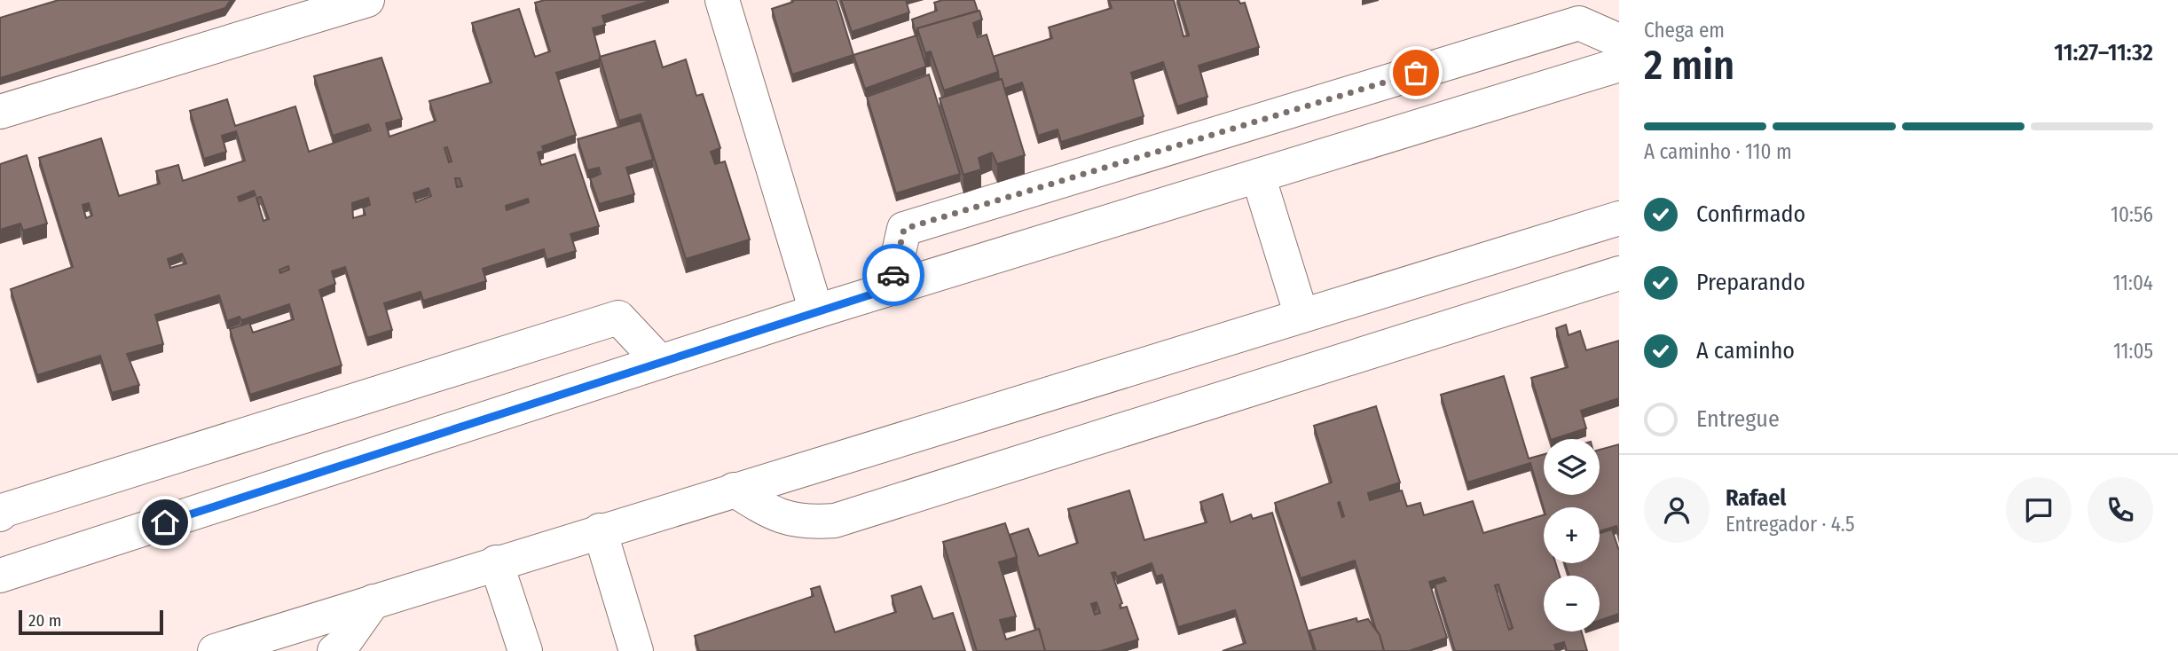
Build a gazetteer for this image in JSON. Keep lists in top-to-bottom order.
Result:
{
  "scale_bar": "20 m",
  "page": {
    "heading": ["2 min", "Chega em", "11:27–11:32"],
    "panel": ["Rafael", "Entregador · 4.5"],
    "bar": "A caminho · 110 m",
    "list": [
      ["Confirmado", "10:56"],
      ["Preparando", "11:04"],
      ["A caminho", "11:05"],
      "Entregue"
    ],
    "map_buttons": ["+", "−"],
    "scale": "20 m"
  }
}
